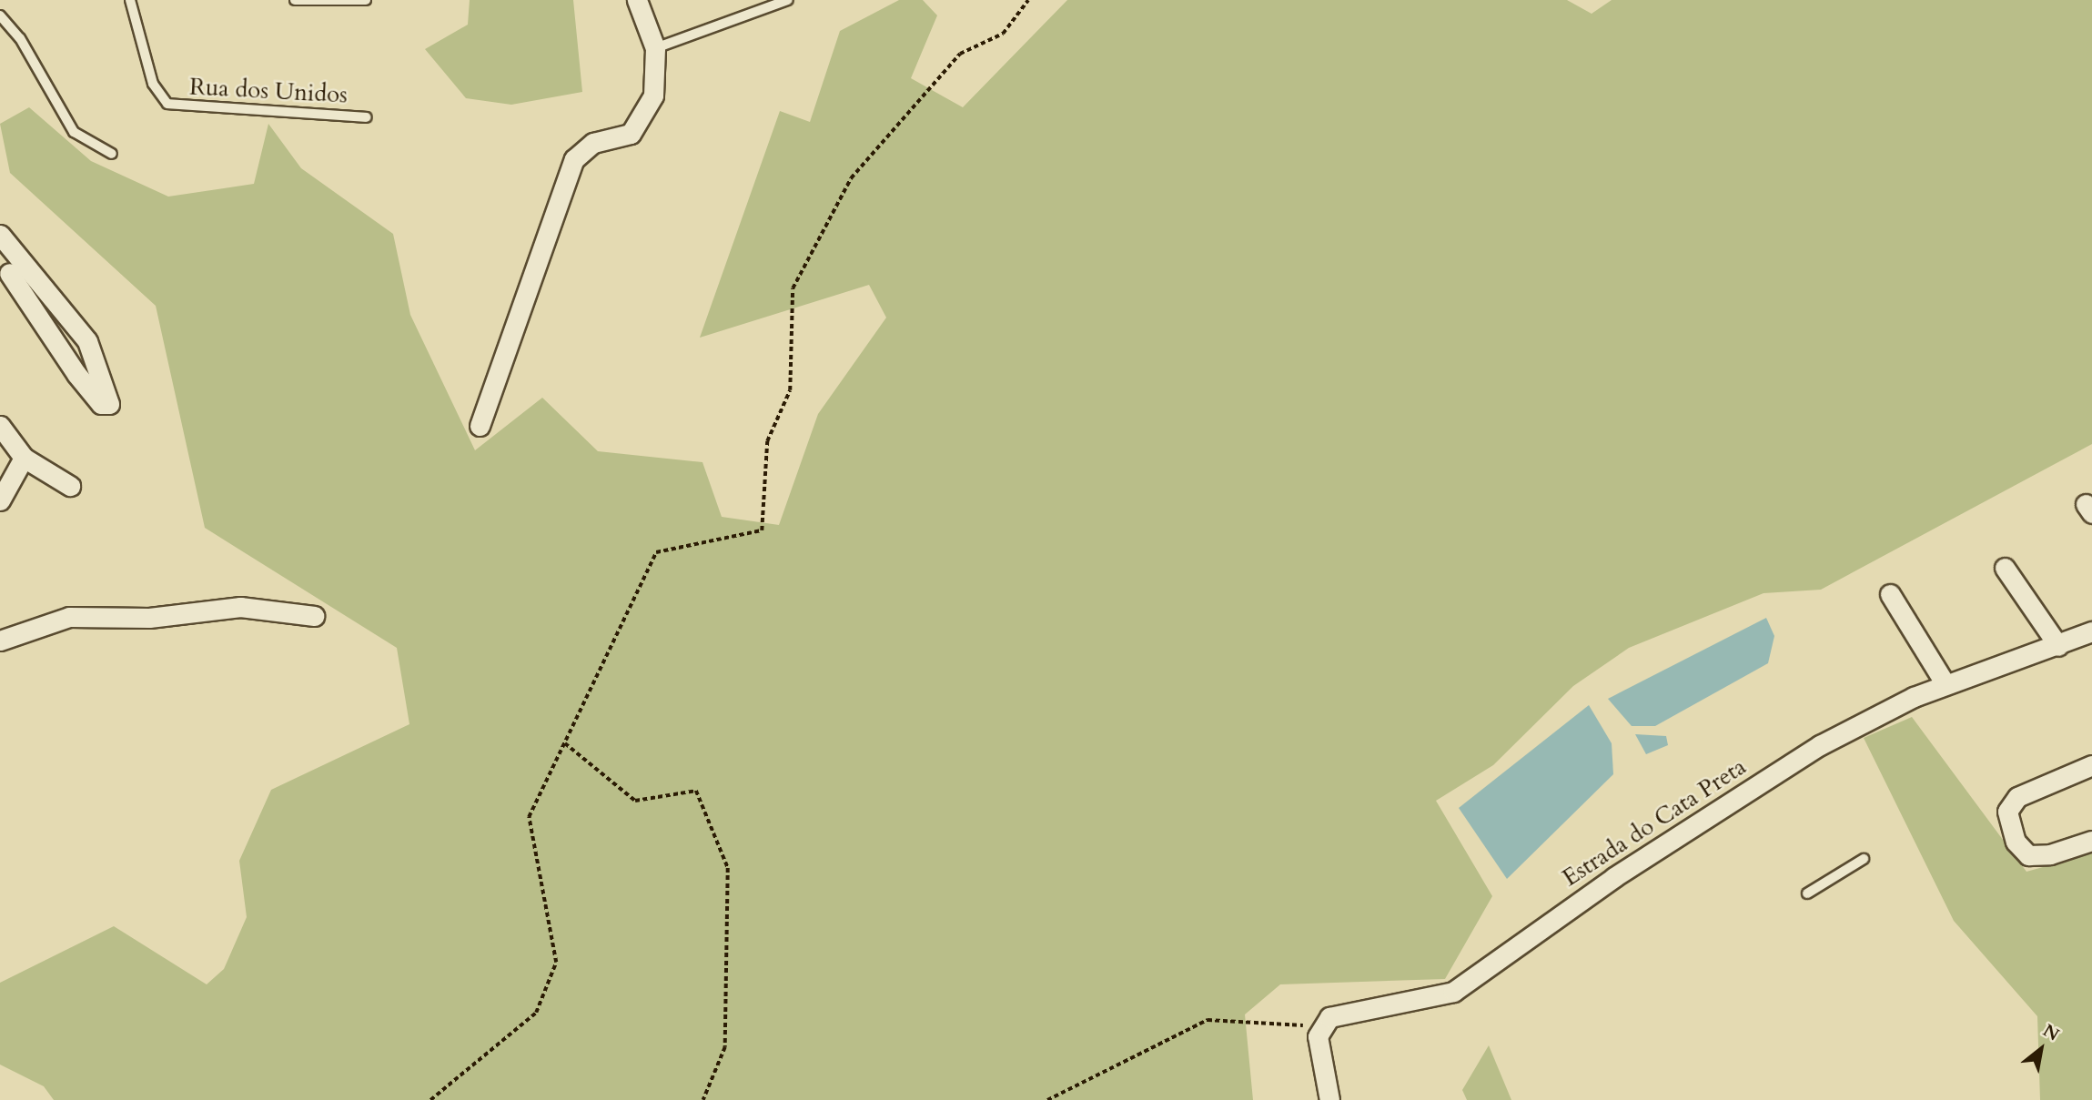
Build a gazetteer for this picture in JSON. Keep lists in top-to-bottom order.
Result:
{
  "streets": {
    "street": ["Estrada do Cata Preta"],
    "lane": ["Rua dos Unidos"]
  },
  "north": "top right"
}
